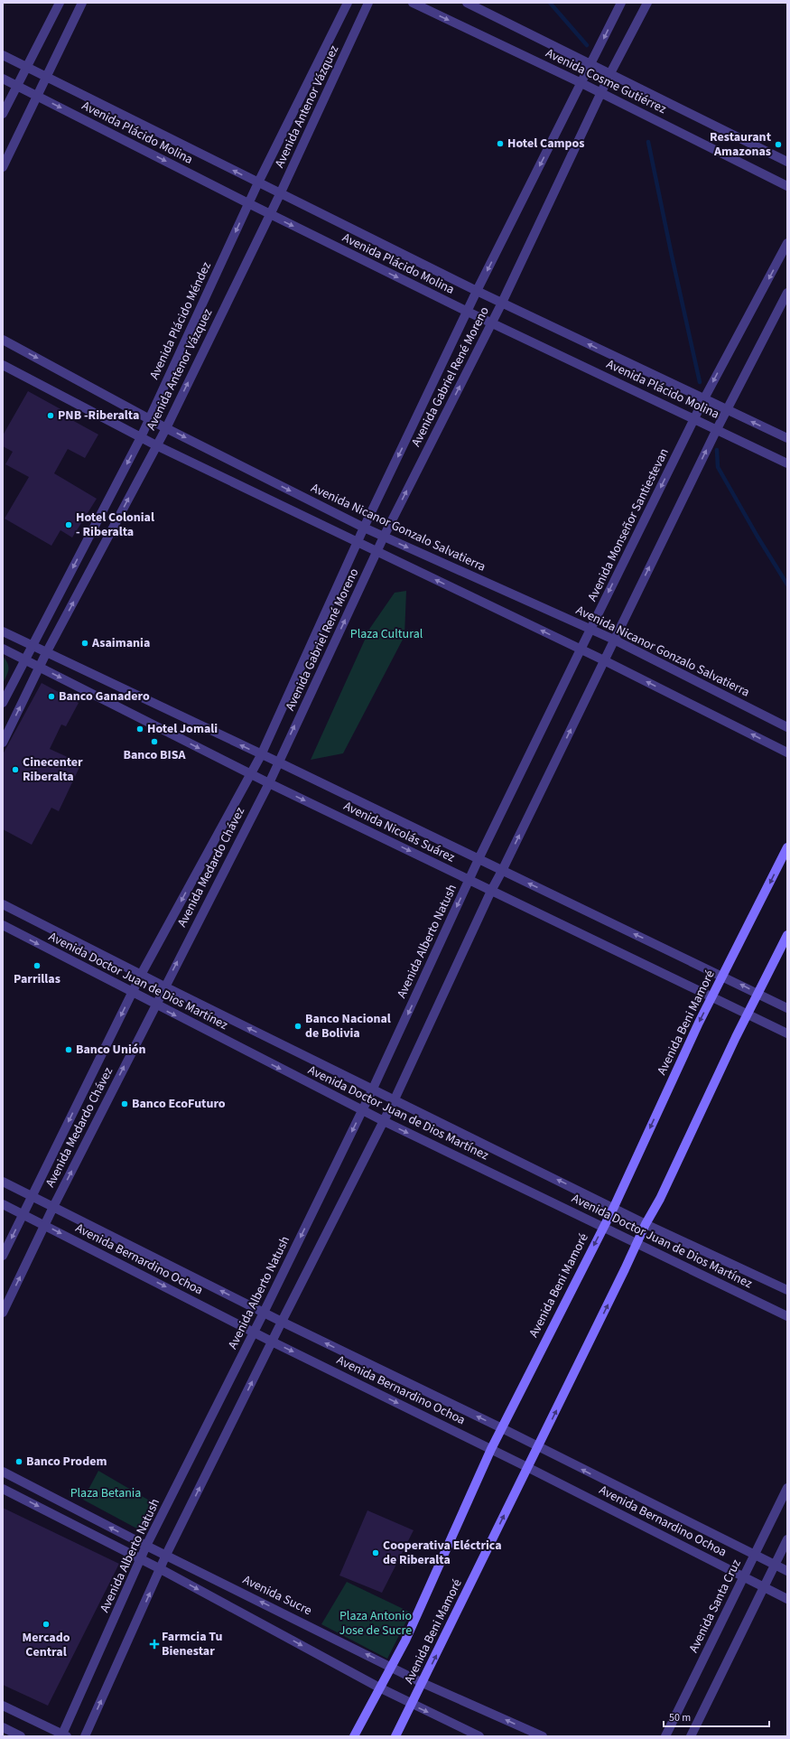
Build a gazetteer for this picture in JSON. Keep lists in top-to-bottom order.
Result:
{
  "streets": {
    "street": [
      "Avenida Cosme Gutiérrez",
      "Avenida Antenor Vázquez",
      "Avenida Plácido Molina",
      "Avenida Plácido Méndez",
      "Avenida Gabriel René Moreno",
      "Avenida Monseñor Santiestevan",
      "Avenida Nicanor Gonzalo Salvatierra",
      "Avenida Nicolás Suárez",
      "Avenida Medardo Chávez",
      "Avenida Alberto Natush",
      "Avenida Doctor Juan de Dios Martínez",
      "Avenida Beni Mamoré",
      "Avenida Bernardino Ochoa",
      "Avenida Sucre",
      "Avenida Santa Cruz"
    ]
  },
  "crossings": [
    ["Avenida Cosme Gutiérrez", "Avenida Gabriel René Moreno"],
    ["Avenida Antenor Vázquez", "Avenida Plácido Molina"],
    ["Avenida Antenor Vázquez", "Avenida Nicanor Gonzalo Salvatierra"],
    ["Avenida Antenor Vázquez", "Avenida Nicolás Suárez"],
    ["Avenida Plácido Molina", "Avenida Plácido Méndez"],
    ["Avenida Plácido Molina", "Avenida Gabriel René Moreno"],
    ["Avenida Plácido Molina", "Avenida Monseñor Santiestevan"],
    ["Avenida Plácido Méndez", "Avenida Nicanor Gonzalo Salvatierra"],
    ["Avenida Plácido Méndez", "Avenida Nicolás Suárez"],
    ["Avenida Gabriel René Moreno", "Avenida Nicanor Gonzalo Salvatierra"],
    ["Avenida Gabriel René Moreno", "Avenida Nicolás Suárez"],
    ["Avenida Gabriel René Moreno", "Avenida Medardo Chávez"],
    ["Avenida Monseñor Santiestevan", "Avenida Nicanor Gonzalo Salvatierra"],
    ["Avenida Monseñor Santiestevan", "Avenida Nicolás Suárez"],
    ["Avenida Monseñor Santiestevan", "Avenida Alberto Natush"],
    ["Avenida Nicolás Suárez", "Avenida Medardo Chávez"],
    ["Avenida Nicolás Suárez", "Avenida Alberto Natush"],
    ["Avenida Nicolás Suárez", "Avenida Beni Mamoré"],
    ["Avenida Medardo Chávez", "Avenida Doctor Juan de Dios Martínez"],
    ["Avenida Medardo Chávez", "Avenida Bernardino Ochoa"],
    ["Avenida Alberto Natush", "Avenida Doctor Juan de Dios Martínez"],
    ["Avenida Alberto Natush", "Avenida Bernardino Ochoa"],
    ["Avenida Alberto Natush", "Avenida Sucre"],
    ["Avenida Doctor Juan de Dios Martínez", "Avenida Beni Mamoré"],
    ["Avenida Beni Mamoré", "Avenida Bernardino Ochoa"],
    ["Avenida Beni Mamoré", "Avenida Sucre"],
    ["Avenida Bernardino Ochoa", "Avenida Santa Cruz"]
  ],
  "one_way": ["Avenida Antenor Vázquez", "Avenida Plácido Méndez"],
  "parks": ["Plaza Cultural", "Plaza Betania", "Plaza Antonio Jose de Sucre"],
  "places": {
    "other": [
      "Hotel Campos",
      "Restaurant Amazonas",
      "PNB -Riberalta",
      "Hotel Colonial - Riberalta",
      "Asaimania",
      "Banco Ganadero",
      "Hotel Jomali",
      "Banco BISA",
      "Cinecenter Riberalta",
      "Parrillas",
      "Banco Nacional de Bolivia",
      "Banco Unión",
      "Banco EcoFuturo",
      "Banco Prodem",
      "Cooperativa Eléctrica de Riberalta",
      "Mercado Central"
    ],
    "health": ["Farmcia Tu Bienestar"]
  },
  "scale_bar": "50 m"
}
